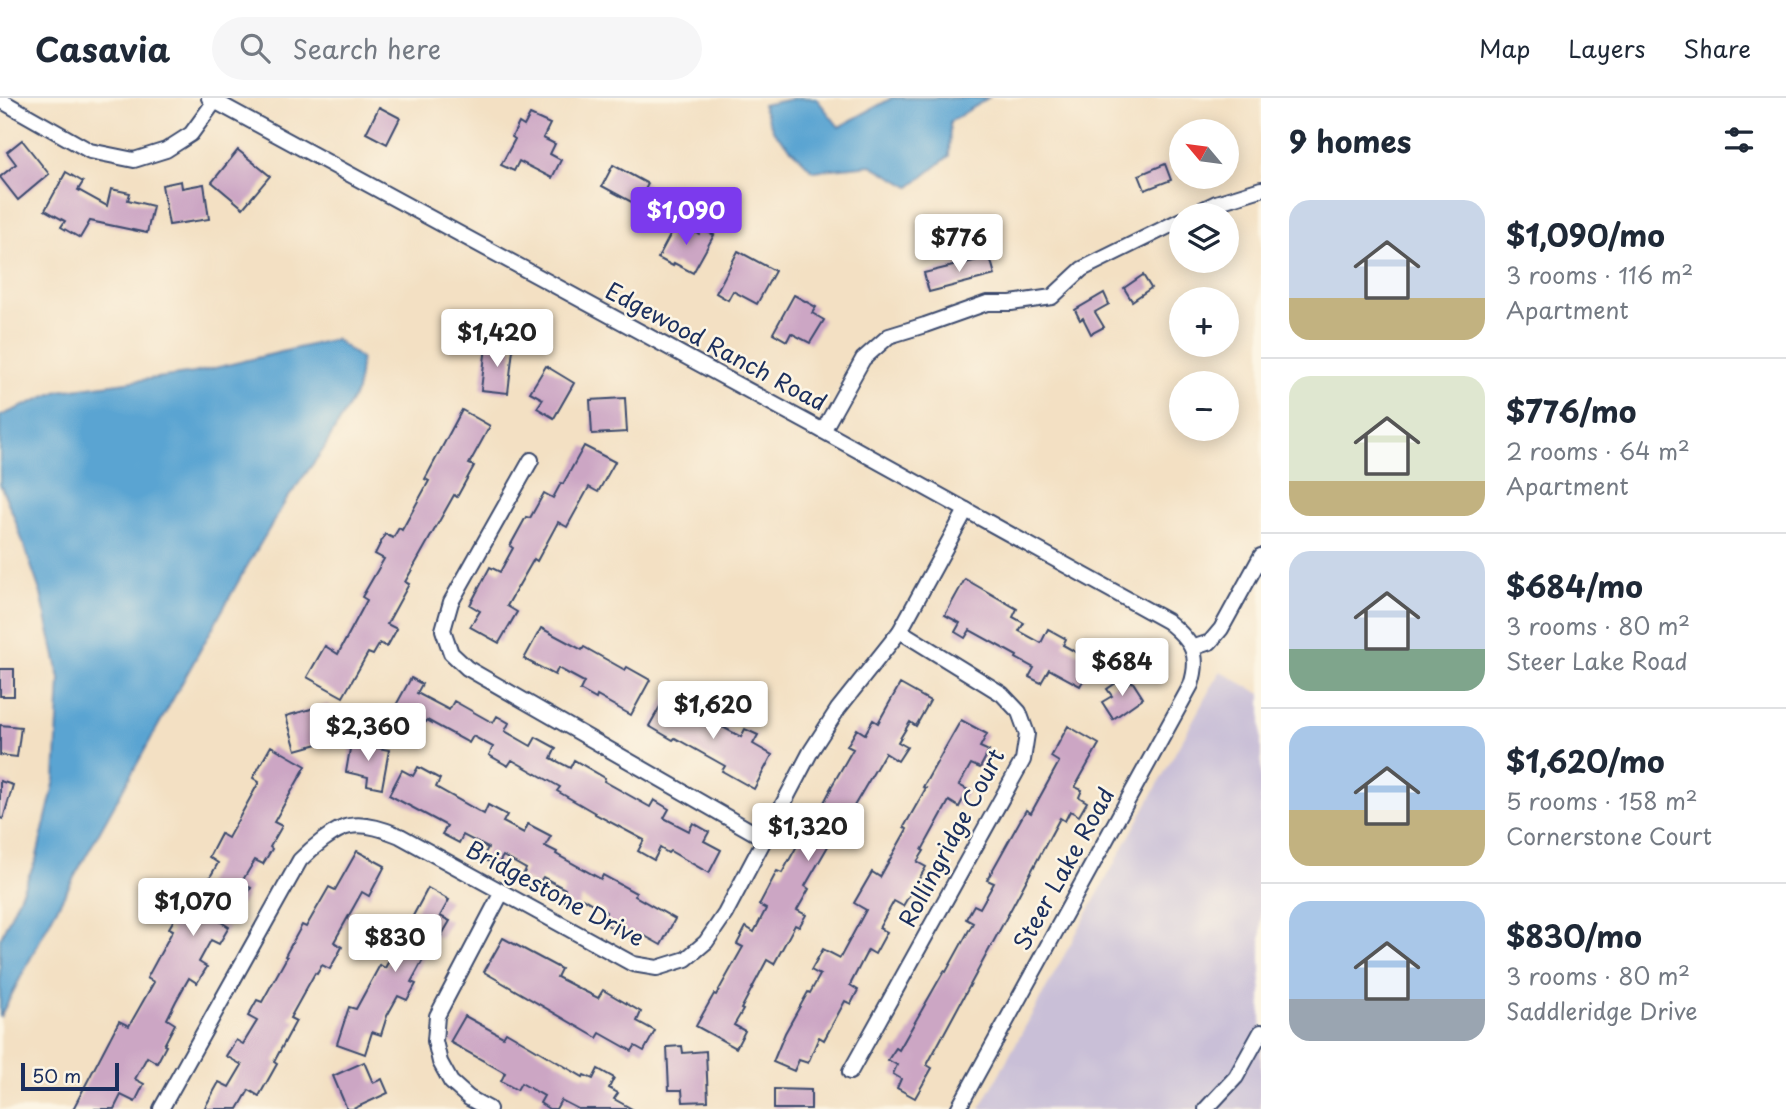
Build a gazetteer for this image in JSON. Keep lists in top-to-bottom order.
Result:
{
  "streets": {
    "street": [
      "Edgewood Ranch Road",
      "Rollingridge Court",
      "Steer Lake Road",
      "Bridgestone Drive"
    ]
  },
  "crossings": [
    ["Edgewood Ranch Road", "Steer Lake Road"],
    ["Edgewood Ranch Road", "Bridgestone Drive"],
    ["Rollingridge Court", "Bridgestone Drive"]
  ],
  "scale_bar": "50 m",
  "north": "top left",
  "page": {
    "header": "Casavia",
    "search": "Search here",
    "nav": ["Map", "Layers", "Share"],
    "heading": "9 homes",
    "map_buttons": ["+", "−"],
    "list": [
      {
        "name": "$1,090/mo",
        "note": "3 rooms · 116 m² · Apartment"
      },
      {
        "name": "$776/mo",
        "note": "2 rooms · 64 m² · Apartment"
      },
      {
        "name": "$684/mo",
        "note": "3 rooms · 80 m² · Steer Lake Road"
      },
      {
        "name": "$1,620/mo",
        "note": "5 rooms · 158 m² · Cornerstone Court"
      },
      {
        "name": "$830/mo",
        "note": "3 rooms · 80 m² · Saddleridge Drive"
      }
    ],
    "price": [
      "$1,090",
      "$776",
      "$1,420",
      "$684",
      "$1,620",
      "$2,360",
      "$1,320",
      "$1,070",
      "$830"
    ],
    "scale": "50 m"
  }
}
